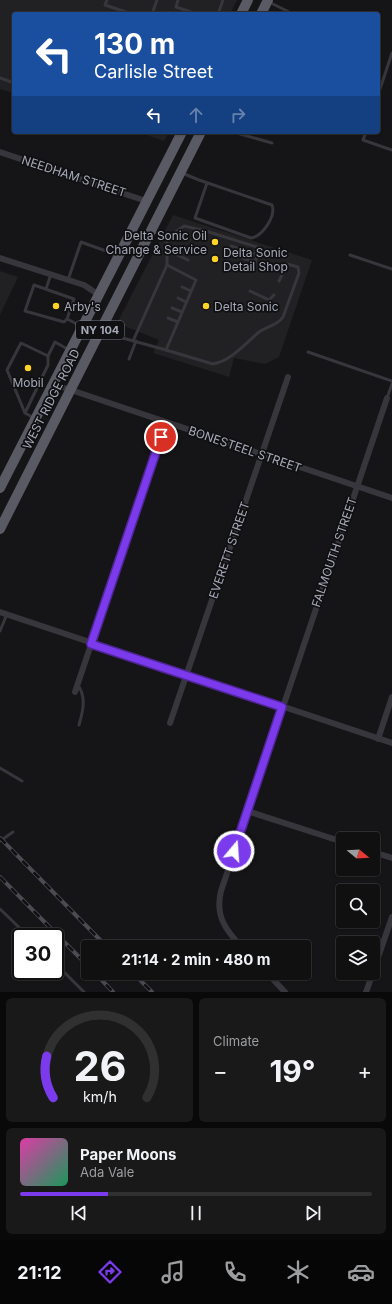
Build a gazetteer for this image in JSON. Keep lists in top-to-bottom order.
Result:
{
  "streets": {
    "highway": ["NY 104", "WEST RIDGE ROAD"],
    "street": [
      "NEEDHAM STREET",
      "BONESTEEL STREET",
      "EVERETT STREET",
      "FALMOUTH STREET"
    ]
  },
  "crossings": [
    ["NEEDHAM STREET", "WEST RIDGE ROAD"],
    ["WEST RIDGE ROAD", "BONESTEEL STREET"],
    ["BONESTEEL STREET", "EVERETT STREET"],
    ["BONESTEEL STREET", "FALMOUTH STREET"]
  ],
  "places": [
    "Delta Sonic Oil Change & Service",
    "Delta Sonic Detail Shop",
    "Arby's",
    "Delta Sonic",
    "Mobil"
  ],
  "north": "right",
  "page": {
    "turn": ["130 m", "Carlisle Street"],
    "limit": "30",
    "trip": "21:14 · 2 min · 480 m",
    "tile": "Climate",
    "heat": ["−", "19°", "+"],
    "song": ["Paper Moons", "Ada Vale"],
    "tabs": "21:12",
    "gauge": ["26", "km/h"]
  }
}
